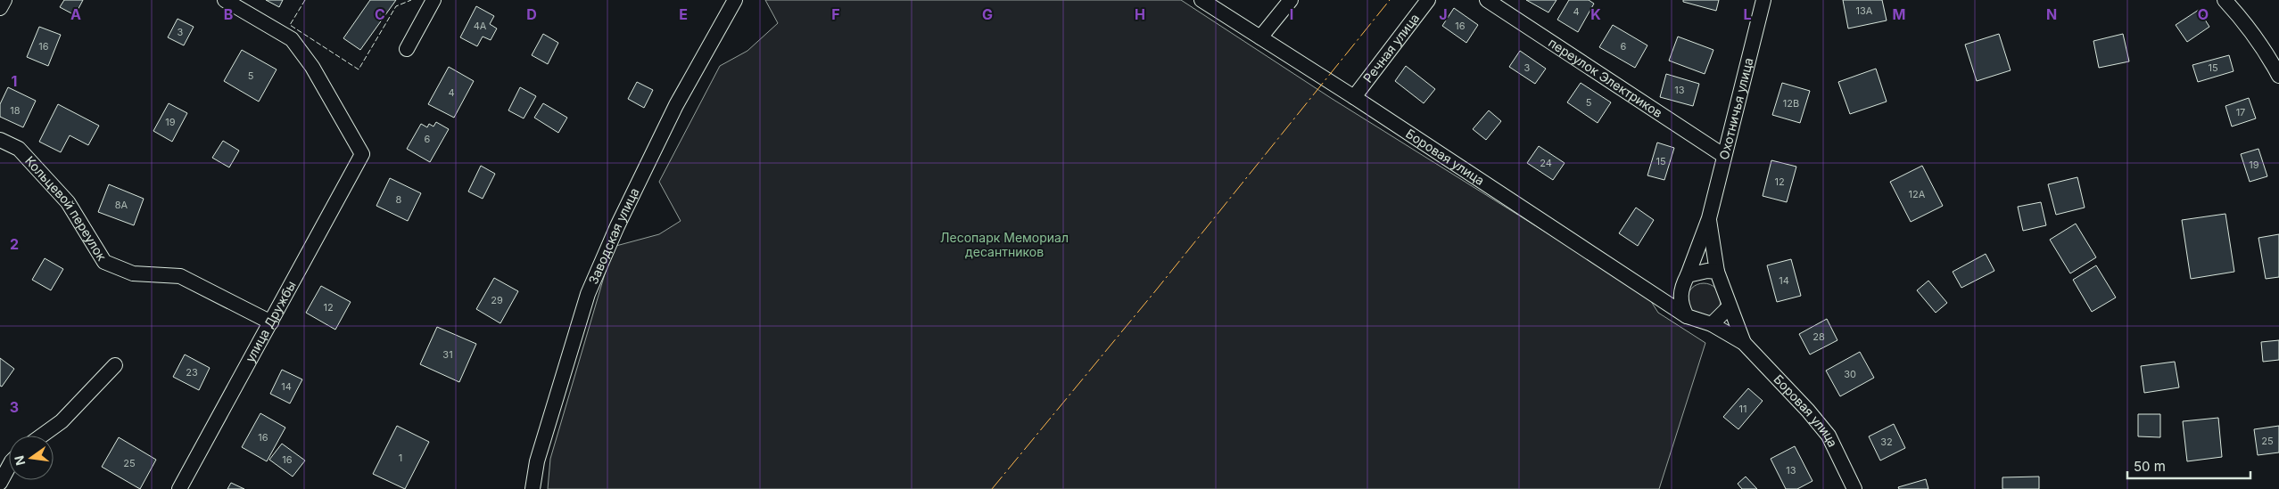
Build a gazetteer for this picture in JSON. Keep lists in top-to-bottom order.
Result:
{
  "streets": {
    "street": [
      "Речная улица",
      "переулок Электриков",
      "Охотничья улица",
      "Боровая улица",
      "Кольцевой переулок",
      "Заводская улица",
      "улица Дружбы"
    ]
  },
  "crossings": [
    ["Речная улица", "Боровая улица"],
    ["переулок Электриков", "Охотничья улица"],
    ["Охотничья улица", "Боровая улица"],
    ["Кольцевой переулок", "улица Дружбы"]
  ],
  "parks": ["Лесопарк Мемориал десантников"],
  "house_numbers": [
    "13А",
    "4",
    "4А",
    "16",
    "3",
    "16",
    "6",
    "3",
    "15",
    "5",
    "13",
    "4",
    "5",
    "12В",
    "18",
    "17",
    "19",
    "6",
    "15",
    "24",
    "19",
    "12",
    "12А",
    "8",
    "8А",
    "14",
    "29",
    "12",
    "28",
    "31",
    "23",
    "30",
    "14",
    "11",
    "16",
    "25",
    "32",
    "1",
    "16",
    "25",
    "13"
  ],
  "scale_bar": "50 m",
  "north": "left",
  "grid": {
    "columns": [
      "A",
      "B",
      "C",
      "D",
      "E",
      "F",
      "G",
      "H",
      "I",
      "J",
      "K",
      "L",
      "M",
      "N",
      "O"
    ],
    "rows": ["1", "2", "3"]
  }
}
